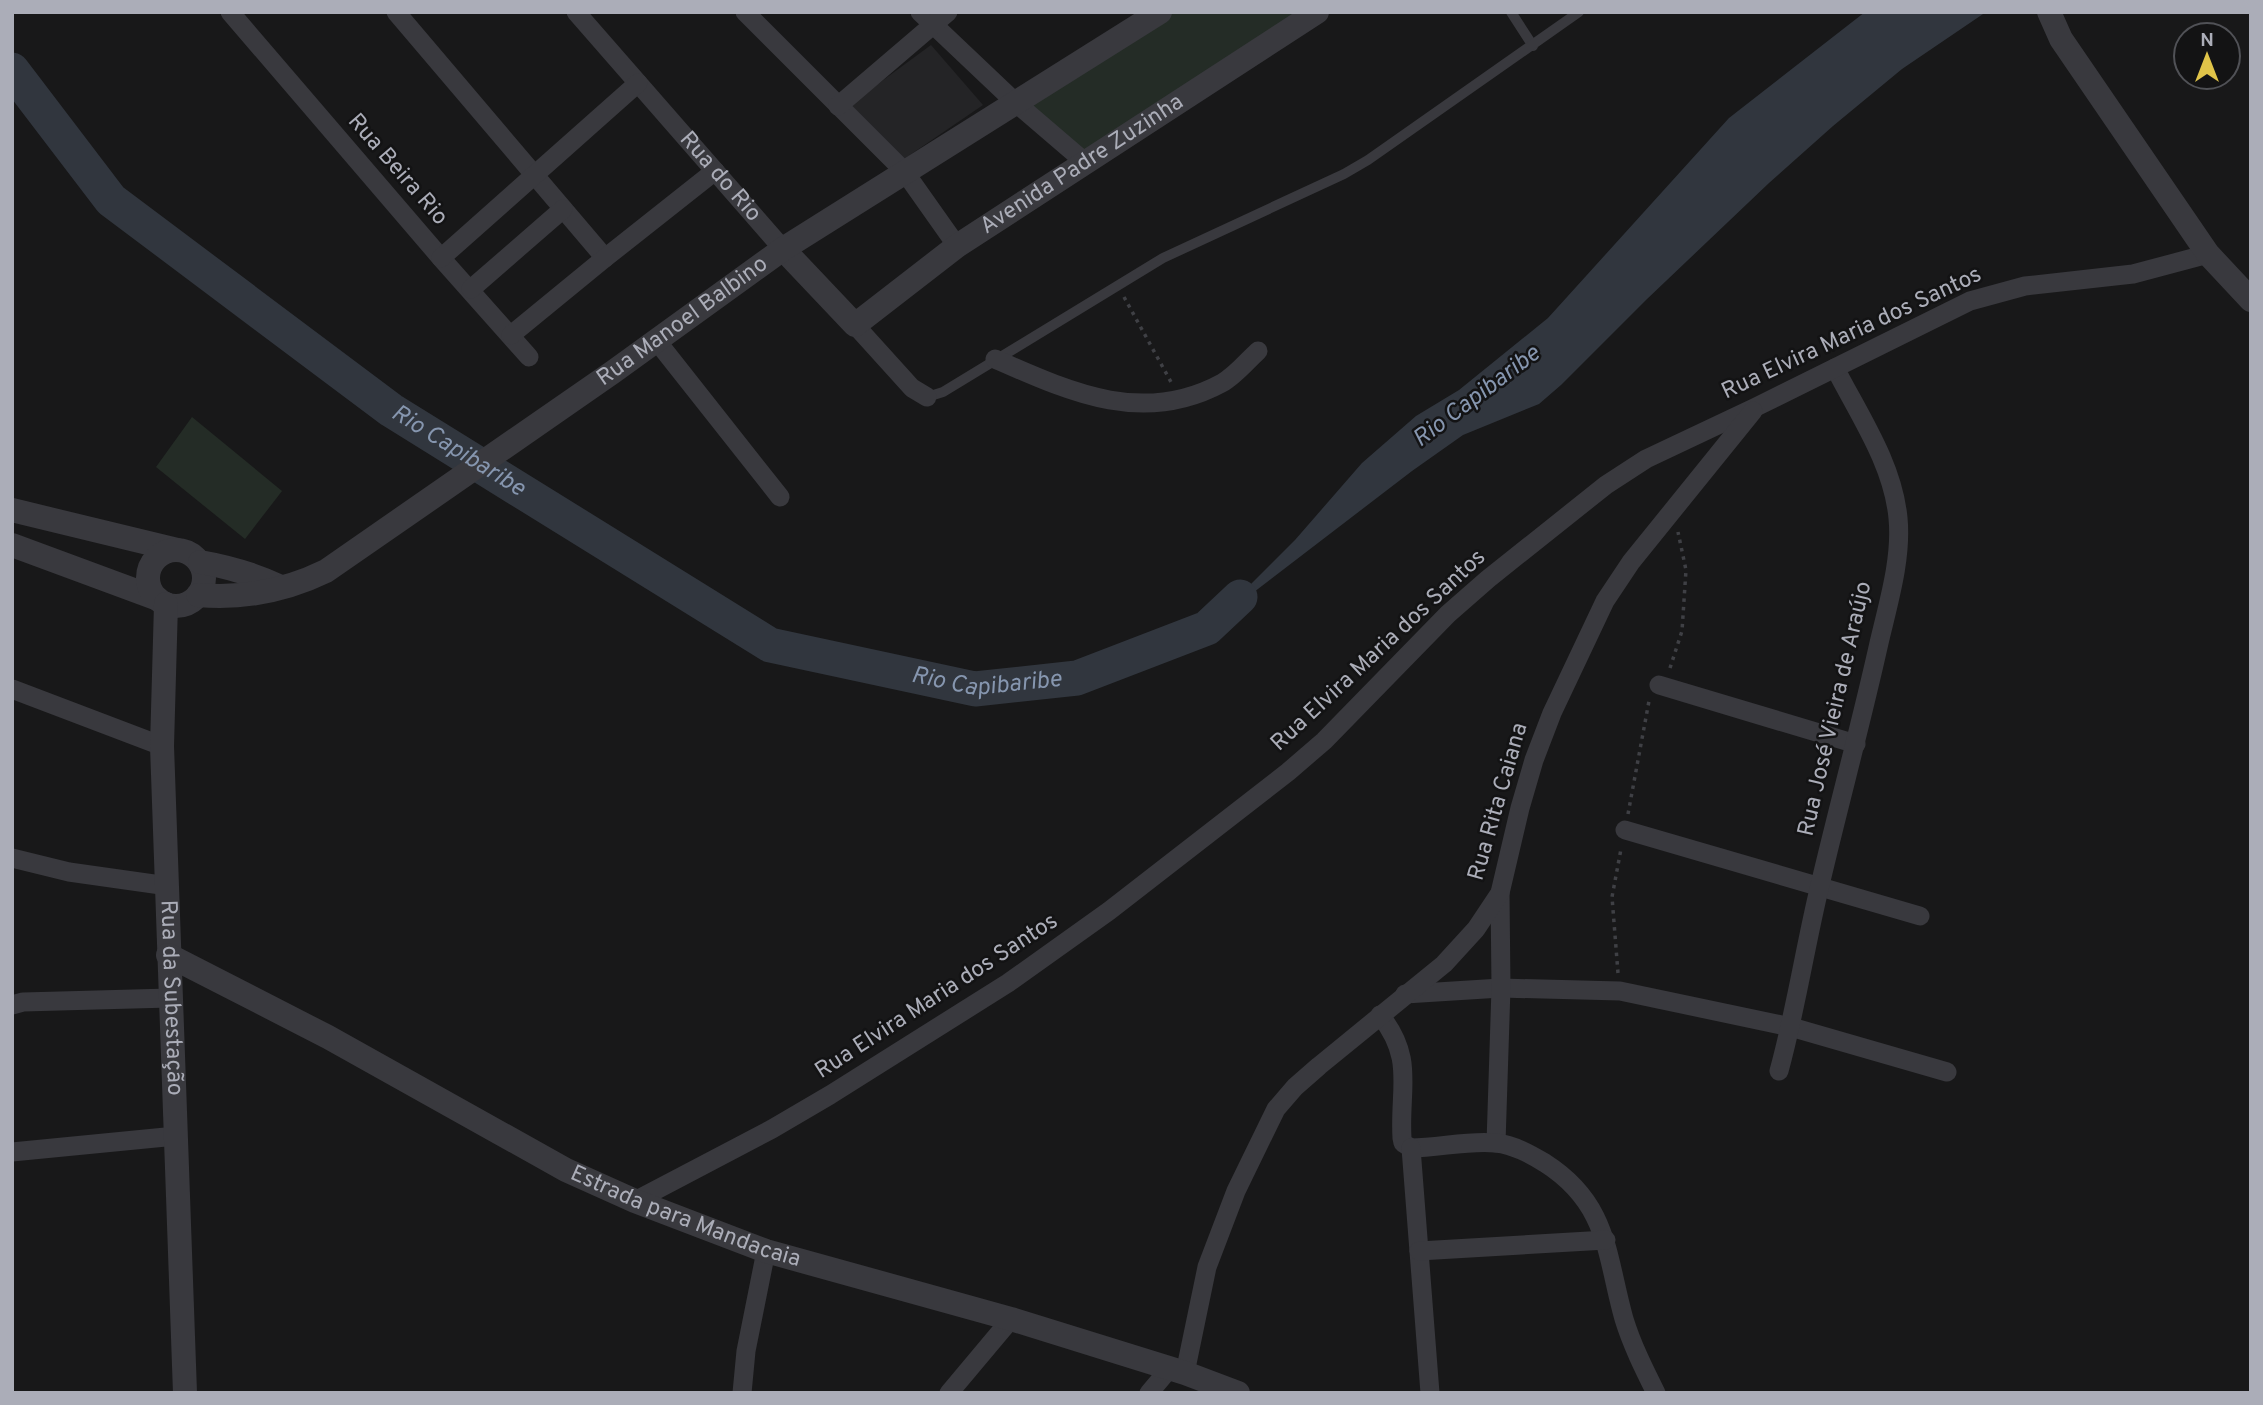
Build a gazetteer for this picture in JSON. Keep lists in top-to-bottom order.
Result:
{
  "streets": {
    "street": [
      "Avenida Padre Zuzinha",
      "Rua Beira Rio",
      "Rua do Rio",
      "Rua Manoel Balbino",
      "Rua Elvira Maria dos Santos",
      "Rua José Vieira de Araújo",
      "Rua Rita Caiana",
      "Rua da Subestação",
      "Estrada para Mandacaia"
    ]
  },
  "crossings": [
    ["Avenida Padre Zuzinha", "Rua do Rio"],
    ["Rua do Rio", "Rua Manoel Balbino"],
    ["Rua Manoel Balbino", "Rua da Subestação"],
    ["Rua Elvira Maria dos Santos", "Rua José Vieira de Araújo"],
    ["Rua Elvira Maria dos Santos", "Rua Rita Caiana"],
    ["Rua Elvira Maria dos Santos", "Estrada para Mandacaia"],
    ["Rua Rita Caiana", "Estrada para Mandacaia"],
    ["Rua da Subestação", "Estrada para Mandacaia"]
  ],
  "water": ["Rio Capibaribe"],
  "north": "top"
}
